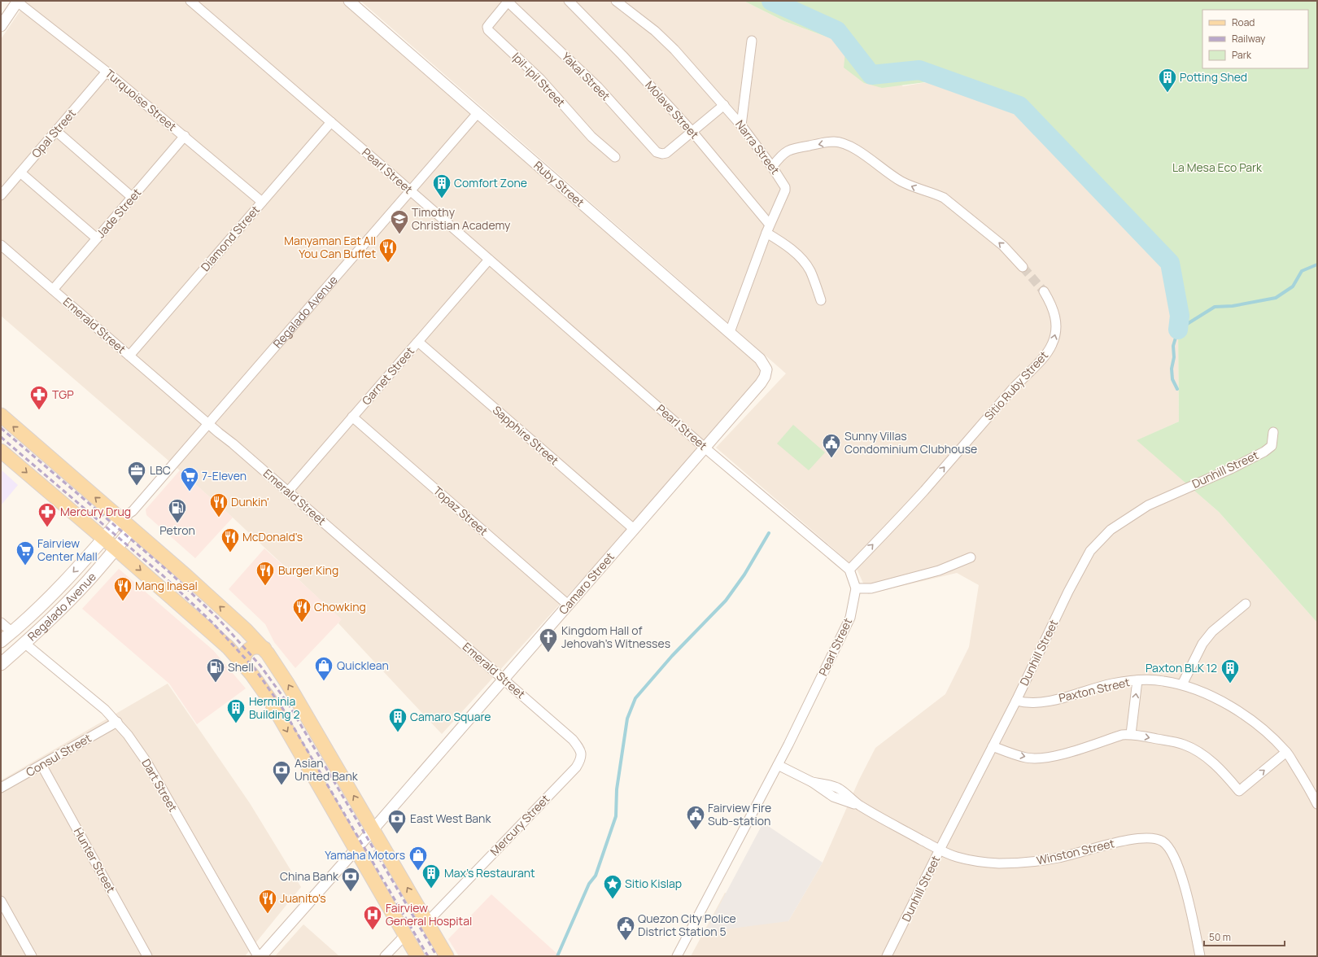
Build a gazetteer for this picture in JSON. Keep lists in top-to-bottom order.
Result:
{
  "streets": {
    "main road": ["Regalado Avenue"],
    "street": [
      "Yakal Street",
      "Ipil-ipil Street",
      "Turquoise Street",
      "Molave Street",
      "Opal Street",
      "Narra Street",
      "Pearl Street",
      "Ruby Street",
      "Jade Street",
      "Diamond Street",
      "Emerald Street",
      "Garnet Street",
      "Sitio Ruby Street",
      "Sapphire Street",
      "Dunhill Street",
      "Topaz Street",
      "Camaro Street",
      "Paxton Street",
      "Consul Street",
      "Dart Street",
      "Mercury Street",
      "Winston Street",
      "Hunter Street"
    ]
  },
  "crossings": [
    ["Yakal Street", "Ipil-ipil Street"],
    ["Yakal Street", "Molave Street"],
    ["Turquoise Street", "Opal Street"],
    ["Turquoise Street", "Jade Street"],
    ["Turquoise Street", "Diamond Street"],
    ["Molave Street", "Narra Street"],
    ["Narra Street", "Ruby Street"],
    ["Pearl Street", "Diamond Street"],
    ["Pearl Street", "Regalado Avenue"],
    ["Pearl Street", "Garnet Street"],
    ["Pearl Street", "Sitio Ruby Street"],
    ["Pearl Street", "Camaro Street"],
    ["Pearl Street", "Winston Street"],
    ["Ruby Street", "Regalado Avenue"],
    ["Ruby Street", "Camaro Street"],
    ["Jade Street", "Emerald Street"],
    ["Diamond Street", "Emerald Street"],
    ["Regalado Avenue", "Emerald Street"],
    ["Regalado Avenue", "Dart Street"],
    ["Emerald Street", "Garnet Street"],
    ["Emerald Street", "Camaro Street"],
    ["Emerald Street", "Mercury Street"],
    ["Garnet Street", "Sapphire Street"],
    ["Garnet Street", "Topaz Street"],
    ["Sapphire Street", "Camaro Street"],
    ["Dunhill Street", "Paxton Street"],
    ["Dunhill Street", "Winston Street"],
    ["Topaz Street", "Camaro Street"],
    ["Consul Street", "Dart Street"],
    ["Consul Street", "Hunter Street"]
  ],
  "one_way": ["Sitio Ruby Street"],
  "parks": ["La Mesa Eco Park"],
  "places": {
    "building": [
      "Potting Shed",
      "Comfort Zone",
      "Paxton BLK 12",
      "Herminia Building 2",
      "Camaro Square",
      "Max's Restaurant"
    ],
    "school or university": ["Timothy Christian Academy"],
    "restaurant": [
      "Manyaman Eat All You Can Buffet",
      "Dunkin'",
      "McDonald's",
      "Burger King",
      "Mang Inasal",
      "Chowking",
      "Juanito's"
    ],
    "pharmacy": ["TGP", "Mercury Drug"],
    "public building": ["Sunny Villas Condominium Clubhouse", "Fairview Fire Sub-station", "Quezon City Police District Station 5"],
    "office": ["LBC"],
    "supermarket": ["7-Eleven", "Fairview Center Mall"],
    "fuel station": ["Petron", "Shell"],
    "church": ["Kingdom Hall of Jehovah's Witnesses"],
    "shop": ["Quicklean", "Yamaha Motors"],
    "bank": ["Asian United Bank", "East West Bank", "China Bank"],
    "place": ["Sitio Kislap"],
    "hospital": ["Fairview General Hospital"]
  },
  "legend": ["Road", "Railway", "Park"],
  "scale_bar": "50 m"
}
